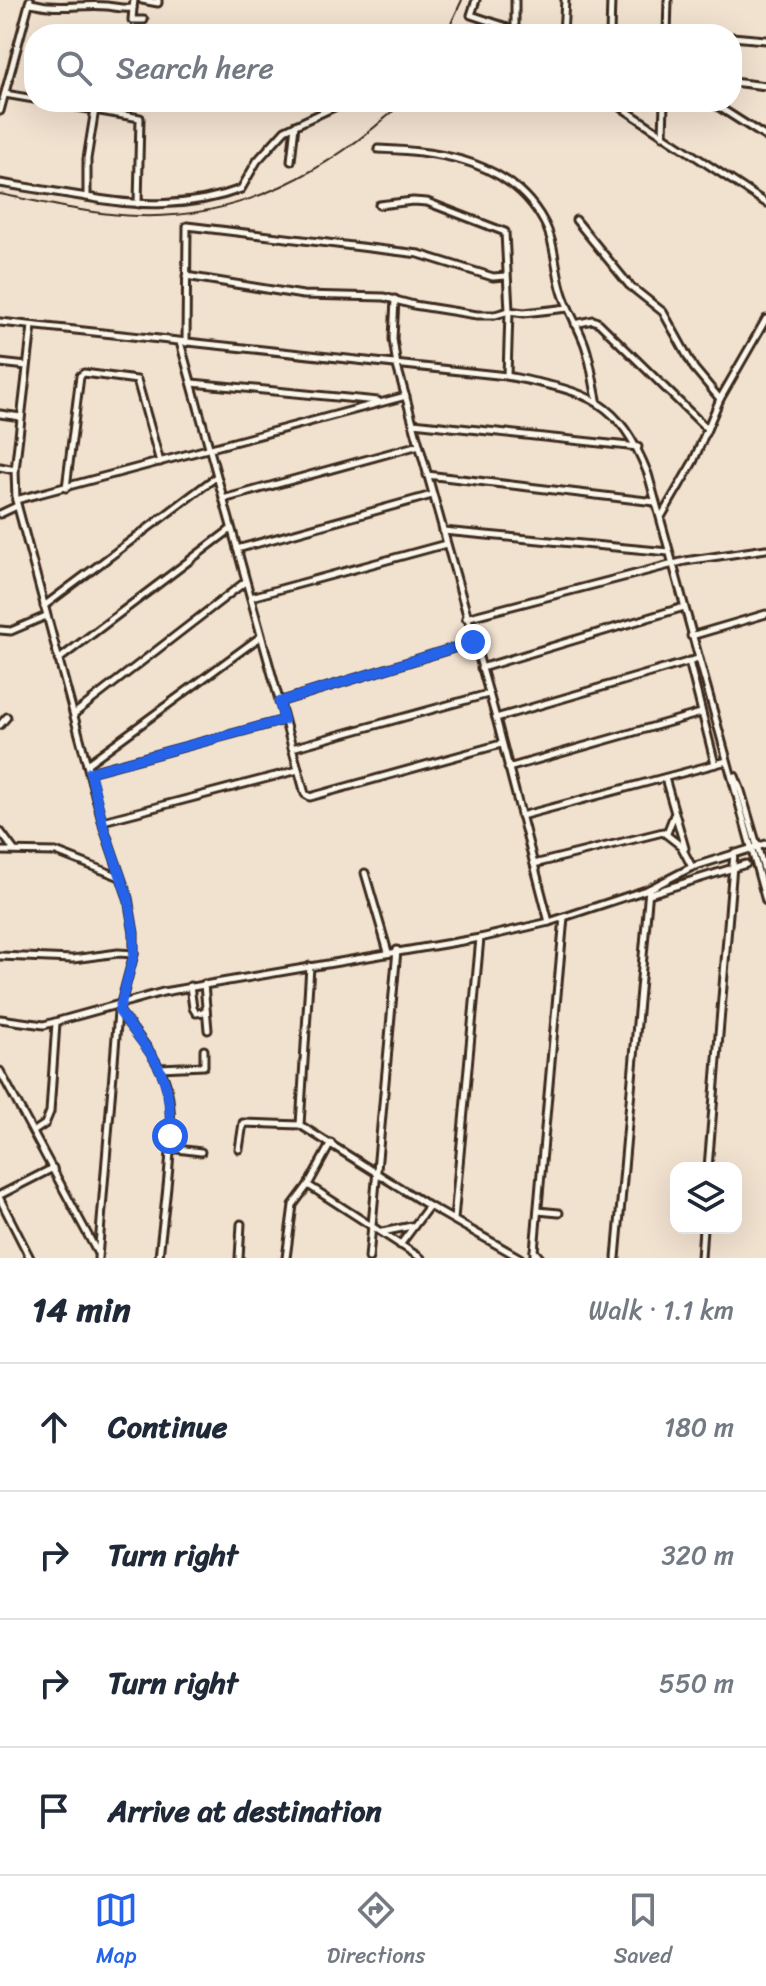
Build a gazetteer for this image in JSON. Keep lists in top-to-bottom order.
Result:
{
  "page": {
    "search": "Search here",
    "heading": ["14 min", "Walk · 1.1 km"],
    "list": [
      ["Continue", "180 m"],
      ["Turn right", "320 m"],
      ["Turn right", "550 m"],
      "Arrive at destination"
    ],
    "nav": ["Map", "Directions", "Saved"]
  }
}
